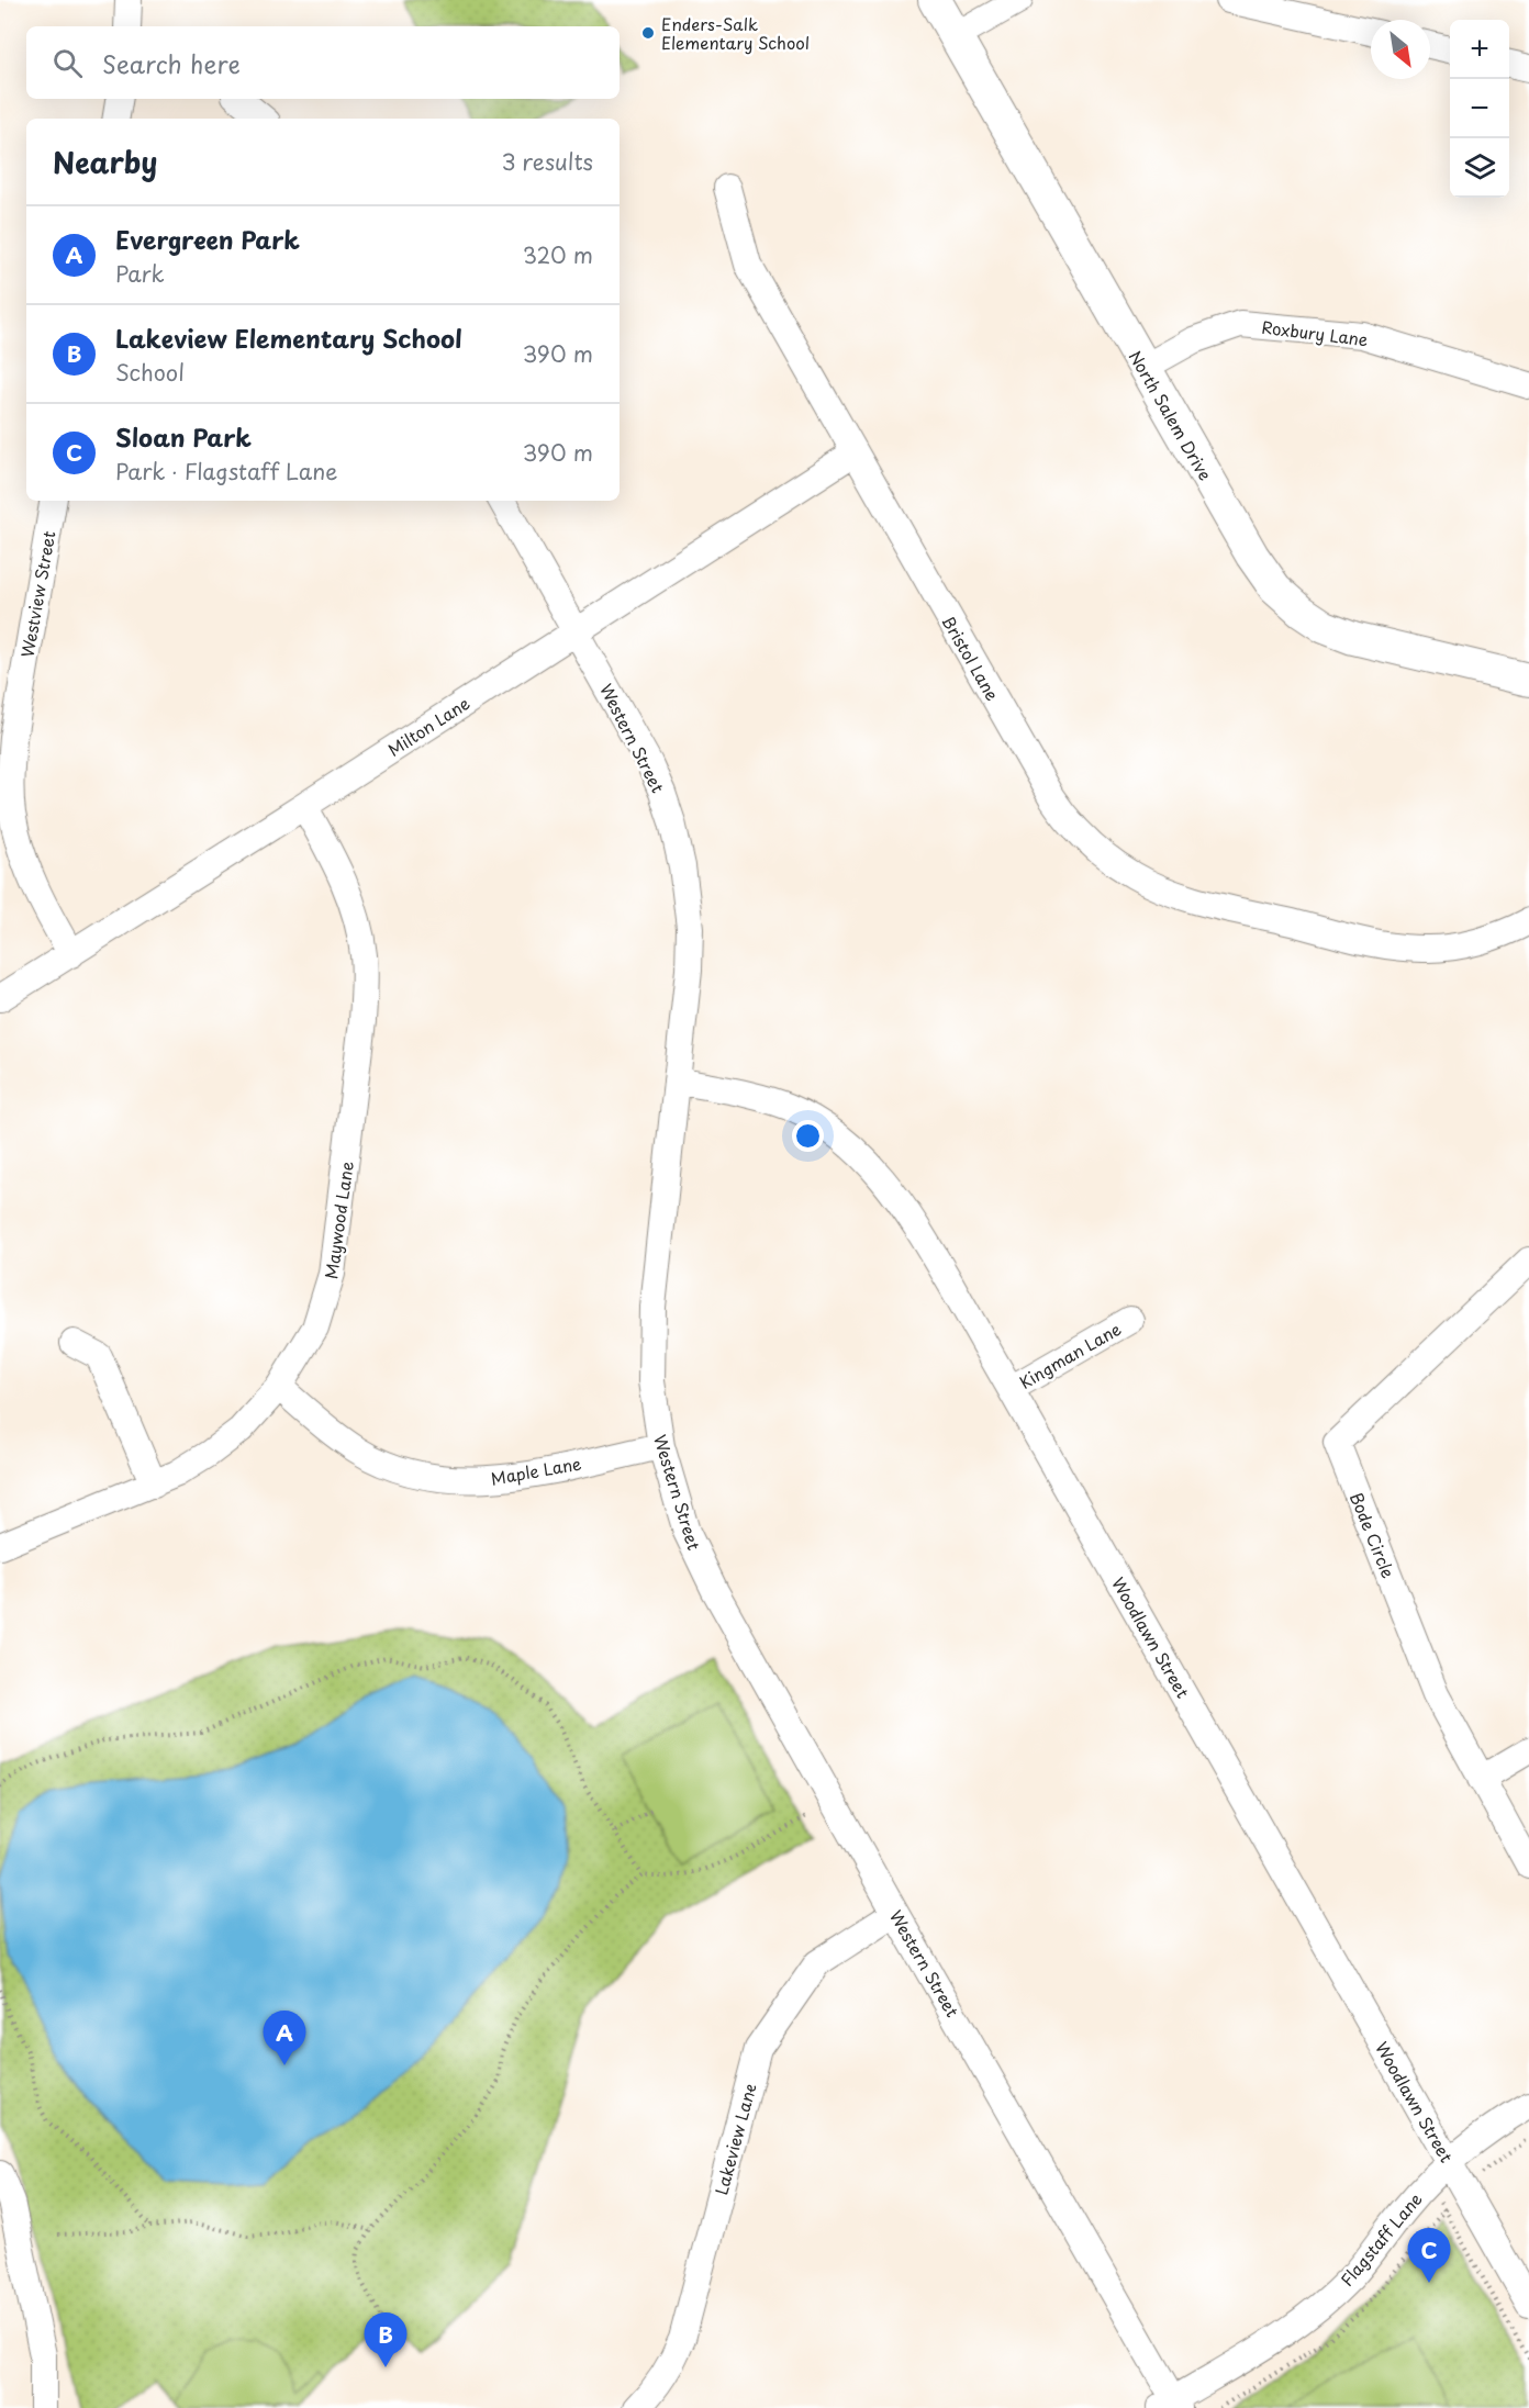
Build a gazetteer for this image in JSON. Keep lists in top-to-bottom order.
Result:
{
  "streets": {
    "street": [
      "Roxbury Lane",
      "North Salem Drive",
      "Westview Street",
      "Bristol Lane",
      "Milton Lane",
      "Western Street",
      "Maywood Lane",
      "Kingman Lane",
      "Maple Lane",
      "Bode Circle",
      "Woodlawn Street",
      "Lakeview Lane",
      "Flagstaff Lane"
    ]
  },
  "crossings": [
    ["Roxbury Lane", "North Salem Drive"],
    ["Westview Street", "Milton Lane"],
    ["Bristol Lane", "Milton Lane"],
    ["Milton Lane", "Western Street"],
    ["Milton Lane", "Maywood Lane"],
    ["Western Street", "Maple Lane"],
    ["Western Street", "Woodlawn Street"],
    ["Western Street", "Lakeview Lane"],
    ["Western Street", "Flagstaff Lane"],
    ["Maywood Lane", "Maple Lane"],
    ["Kingman Lane", "Woodlawn Street"],
    ["Woodlawn Street", "Flagstaff Lane"]
  ],
  "places": ["Enders-Salk Elementary School"],
  "north": "bottom right",
  "page": {
    "map_buttons": ["+", "−"],
    "search": "Search here",
    "heading": ["Nearby", "3 results"],
    "list": [
      {
        "mark": "A",
        "name": "Evergreen Park",
        "note": "Park",
        "value": "320 m"
      },
      {
        "mark": "B",
        "name": "Lakeview Elementary School",
        "note": "School",
        "value": "390 m"
      },
      {
        "mark": "C",
        "name": "Sloan Park",
        "note": "Park · Flagstaff Lane",
        "value": "390 m"
      }
    ],
    "pins": ["A", "C", "B"]
  }
}
